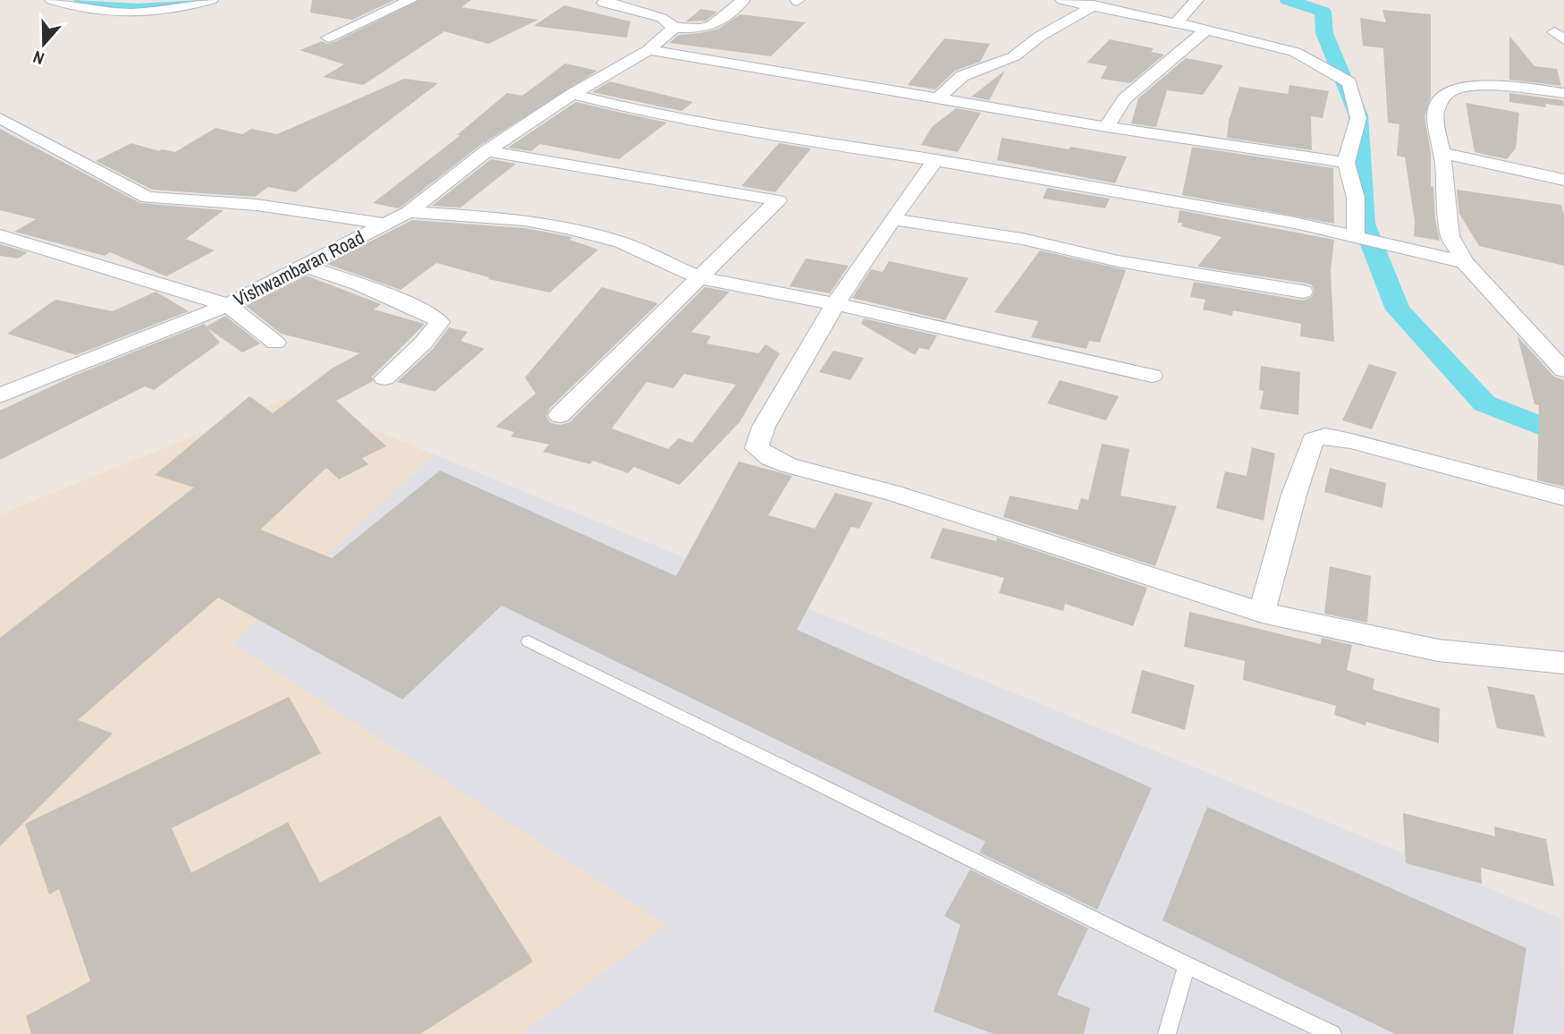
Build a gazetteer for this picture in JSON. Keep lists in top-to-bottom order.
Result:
{
  "streets": {
    "street": ["Vishwambaran Road"]
  },
  "north": "bottom"
}
